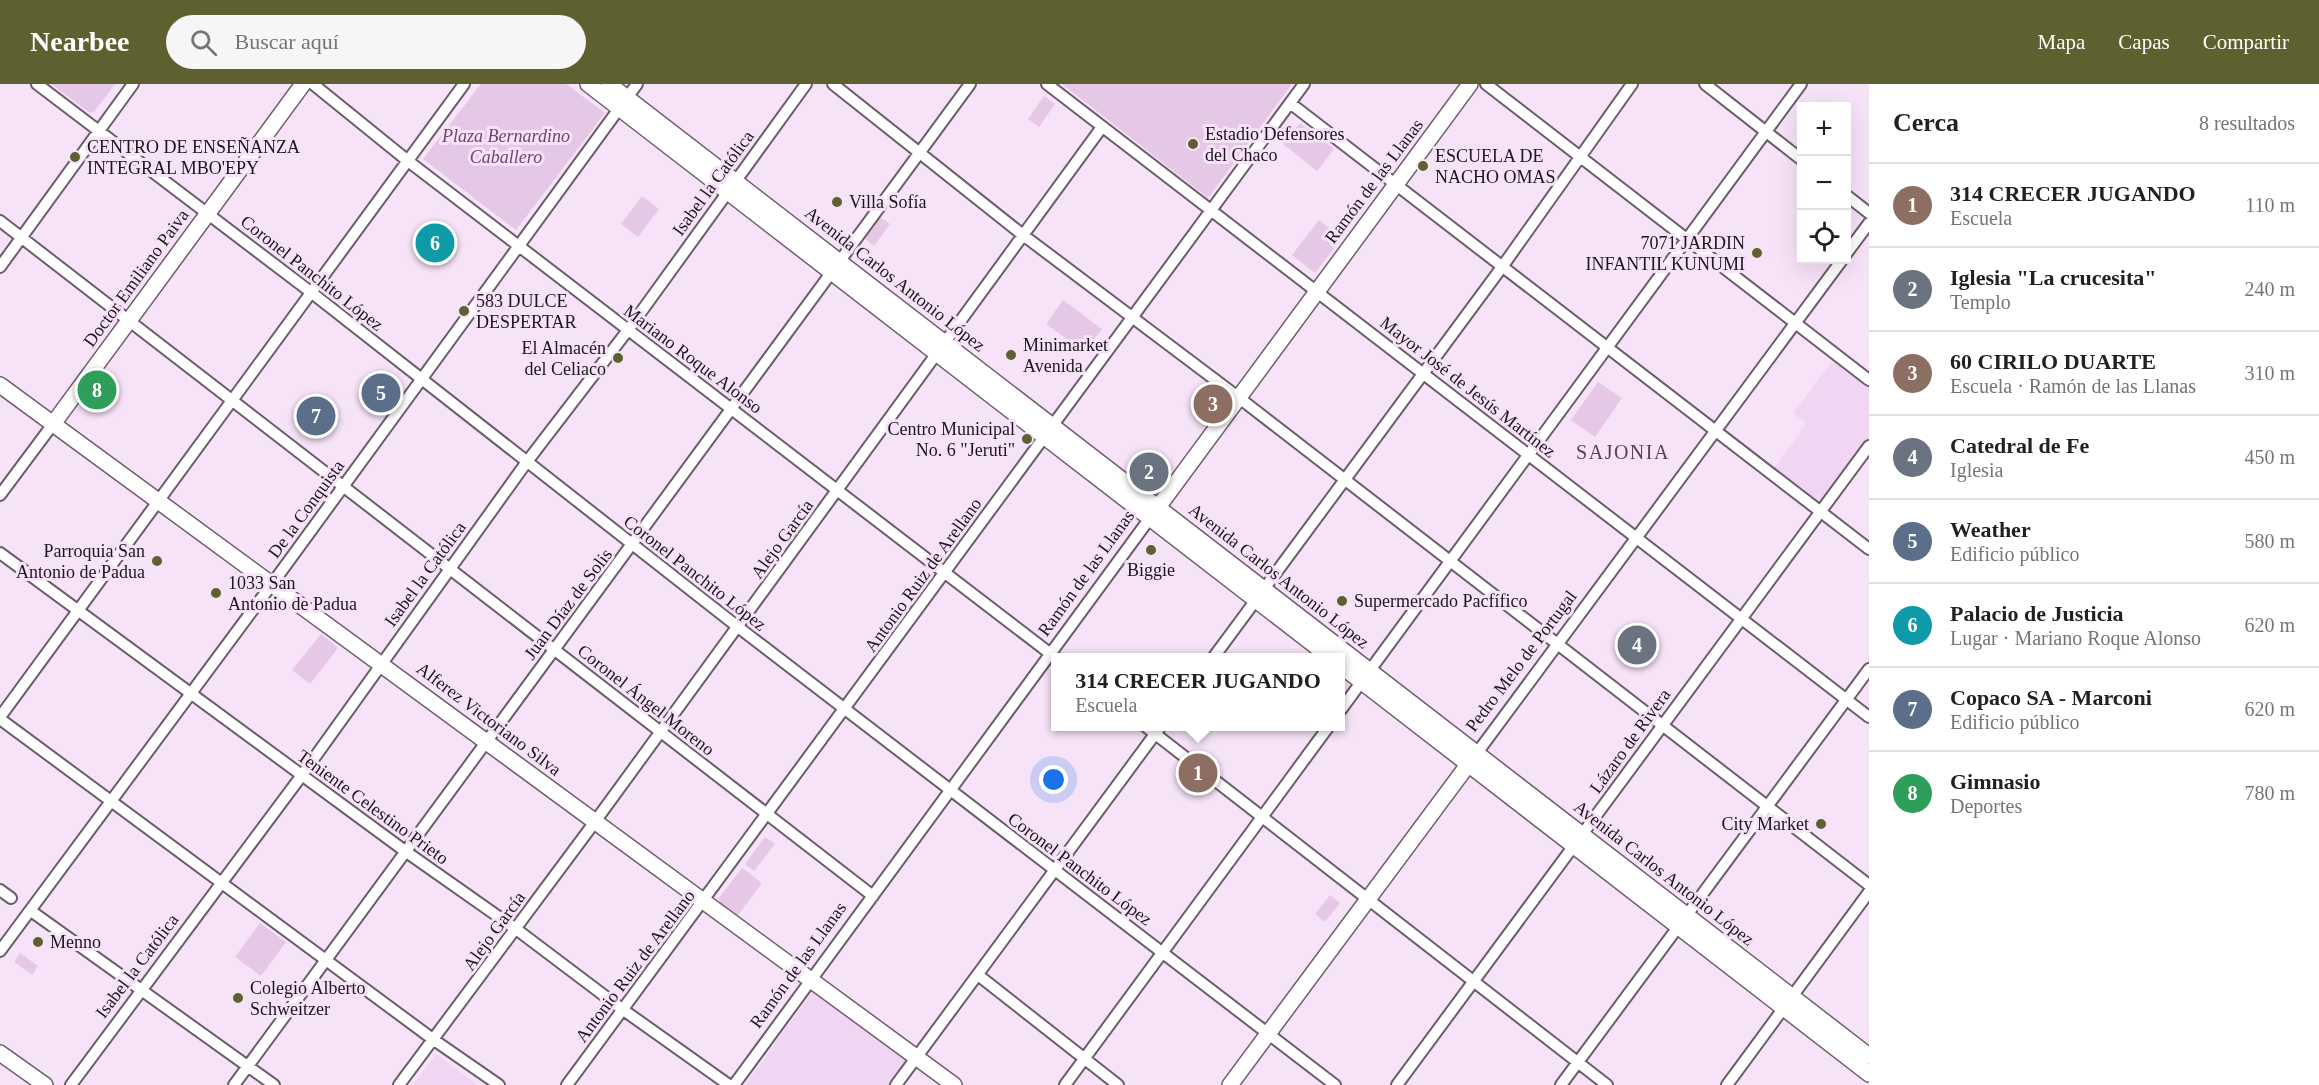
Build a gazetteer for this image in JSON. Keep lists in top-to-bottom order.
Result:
{
  "streets": {
    "street": [
      "Ramón de las Llanas",
      "Isabel la Católica",
      "Coronel Panchito López",
      "Doctor Emiliano Paiva",
      "Avenida Carlos Antonio López",
      "Mariano Roque Alonso",
      "Mayor José de Jesús Martínez",
      "De la Conquista",
      "Alejo García",
      "Antonio Ruiz de Arellano",
      "Juan Díaz de Solis",
      "Pedro Melo de Portugal",
      "Coronel Ángel Moreno",
      "Alferez Victoriano Silva",
      "Lázaro de Rivera",
      "Teniente Celestino Prieto"
    ]
  },
  "crossings": [
    ["Ramón de las Llanas", "Coronel Panchito López"],
    ["Ramón de las Llanas", "Avenida Carlos Antonio López"],
    ["Ramón de las Llanas", "Mayor José de Jesús Martínez"],
    ["Ramón de las Llanas", "Coronel Ángel Moreno"],
    ["Ramón de las Llanas", "Alferez Victoriano Silva"],
    ["Isabel la Católica", "Coronel Panchito López"],
    ["Isabel la Católica", "Avenida Carlos Antonio López"],
    ["Isabel la Católica", "Mariano Roque Alonso"],
    ["Isabel la Católica", "Coronel Ángel Moreno"],
    ["Isabel la Católica", "Alferez Victoriano Silva"],
    ["Isabel la Católica", "Teniente Celestino Prieto"],
    ["Coronel Panchito López", "Doctor Emiliano Paiva"],
    ["Coronel Panchito López", "De la Conquista"],
    ["Coronel Panchito López", "Alejo García"],
    ["Coronel Panchito López", "Antonio Ruiz de Arellano"],
    ["Coronel Panchito López", "Juan Díaz de Solis"],
    ["Coronel Panchito López", "Pedro Melo de Portugal"],
    ["Doctor Emiliano Paiva", "Coronel Ángel Moreno"],
    ["Doctor Emiliano Paiva", "Alferez Victoriano Silva"],
    ["Avenida Carlos Antonio López", "De la Conquista"],
    ["Avenida Carlos Antonio López", "Alejo García"],
    ["Avenida Carlos Antonio López", "Antonio Ruiz de Arellano"],
    ["Avenida Carlos Antonio López", "Juan Díaz de Solis"],
    ["Avenida Carlos Antonio López", "Pedro Melo de Portugal"],
    ["Avenida Carlos Antonio López", "Lázaro de Rivera"],
    ["Mariano Roque Alonso", "De la Conquista"],
    ["Mariano Roque Alonso", "Alejo García"],
    ["Mariano Roque Alonso", "Antonio Ruiz de Arellano"],
    ["Mariano Roque Alonso", "Juan Díaz de Solis"],
    ["Mayor José de Jesús Martínez", "Alejo García"],
    ["Mayor José de Jesús Martínez", "Antonio Ruiz de Arellano"],
    ["Mayor José de Jesús Martínez", "Pedro Melo de Portugal"],
    ["Mayor José de Jesús Martínez", "Lázaro de Rivera"],
    ["De la Conquista", "Coronel Ángel Moreno"],
    ["De la Conquista", "Alferez Victoriano Silva"],
    ["De la Conquista", "Teniente Celestino Prieto"],
    ["Alejo García", "Coronel Ángel Moreno"],
    ["Alejo García", "Alferez Victoriano Silva"],
    ["Alejo García", "Teniente Celestino Prieto"],
    ["Antonio Ruiz de Arellano", "Coronel Ángel Moreno"],
    ["Antonio Ruiz de Arellano", "Alferez Victoriano Silva"],
    ["Antonio Ruiz de Arellano", "Teniente Celestino Prieto"],
    ["Juan Díaz de Solis", "Coronel Ángel Moreno"],
    ["Juan Díaz de Solis", "Alferez Victoriano Silva"],
    ["Juan Díaz de Solis", "Teniente Celestino Prieto"]
  ],
  "districts": ["SAJONIA"],
  "parks": ["Plaza Bernardino Caballero"],
  "places": [
    "Estadio Defensores del Chaco",
    "CENTRO DE ENSEÑANZA INTEGRAL MBO'EPY",
    "ESCUELA DE NACHO OMAS",
    "Villa Sofía",
    "7071 JARDIN INFANTIL KUNUMI",
    "583 DULCE DESPERTAR",
    "Minimarket Avenida",
    "El Almacén del Celiaco",
    "Centro Municipal No. 6 \"Jeruti\"",
    "Biggie",
    "Parroquia San Antonio de Padua",
    "1033 San Antonio de Padua",
    "Supermercado Pacfífico",
    "City Market",
    "Menno",
    "Colegio Alberto Schweitzer"
  ],
  "page": {
    "header": "Nearbee",
    "search": "Buscar aquí",
    "nav": ["Mapa", "Capas", "Compartir"],
    "heading": ["Cerca", "8 resultados"],
    "map_buttons": ["+", "−"],
    "list": [
      {
        "mark": "1",
        "name": "314 CRECER JUGANDO",
        "note": "Escuela",
        "value": "110 m"
      },
      {
        "mark": "2",
        "name": "Iglesia \"La crucesita\"",
        "note": "Templo",
        "value": "240 m"
      },
      {
        "mark": "3",
        "name": "60 CIRILO DUARTE",
        "note": "Escuela · Ramón de las Llanas",
        "value": "310 m"
      },
      {
        "mark": "4",
        "name": "Catedral de Fe",
        "note": "Iglesia",
        "value": "450 m"
      },
      {
        "mark": "5",
        "name": "Weather",
        "note": "Edificio público",
        "value": "580 m"
      },
      {
        "mark": "6",
        "name": "Palacio de Justicia",
        "note": "Lugar · Mariano Roque Alonso",
        "value": "620 m"
      },
      {
        "mark": "7",
        "name": "Copaco SA - Marconi",
        "note": "Edificio público",
        "value": "620 m"
      },
      {
        "mark": "8",
        "name": "Gimnasio",
        "note": "Deportes",
        "value": "780 m"
      }
    ],
    "pins": [
      "6",
      "8",
      "5",
      "3",
      "7",
      "2",
      "4",
      "1"
    ],
    "popup": ["314 CRECER JUGANDO", "Escuela"]
  }
}
